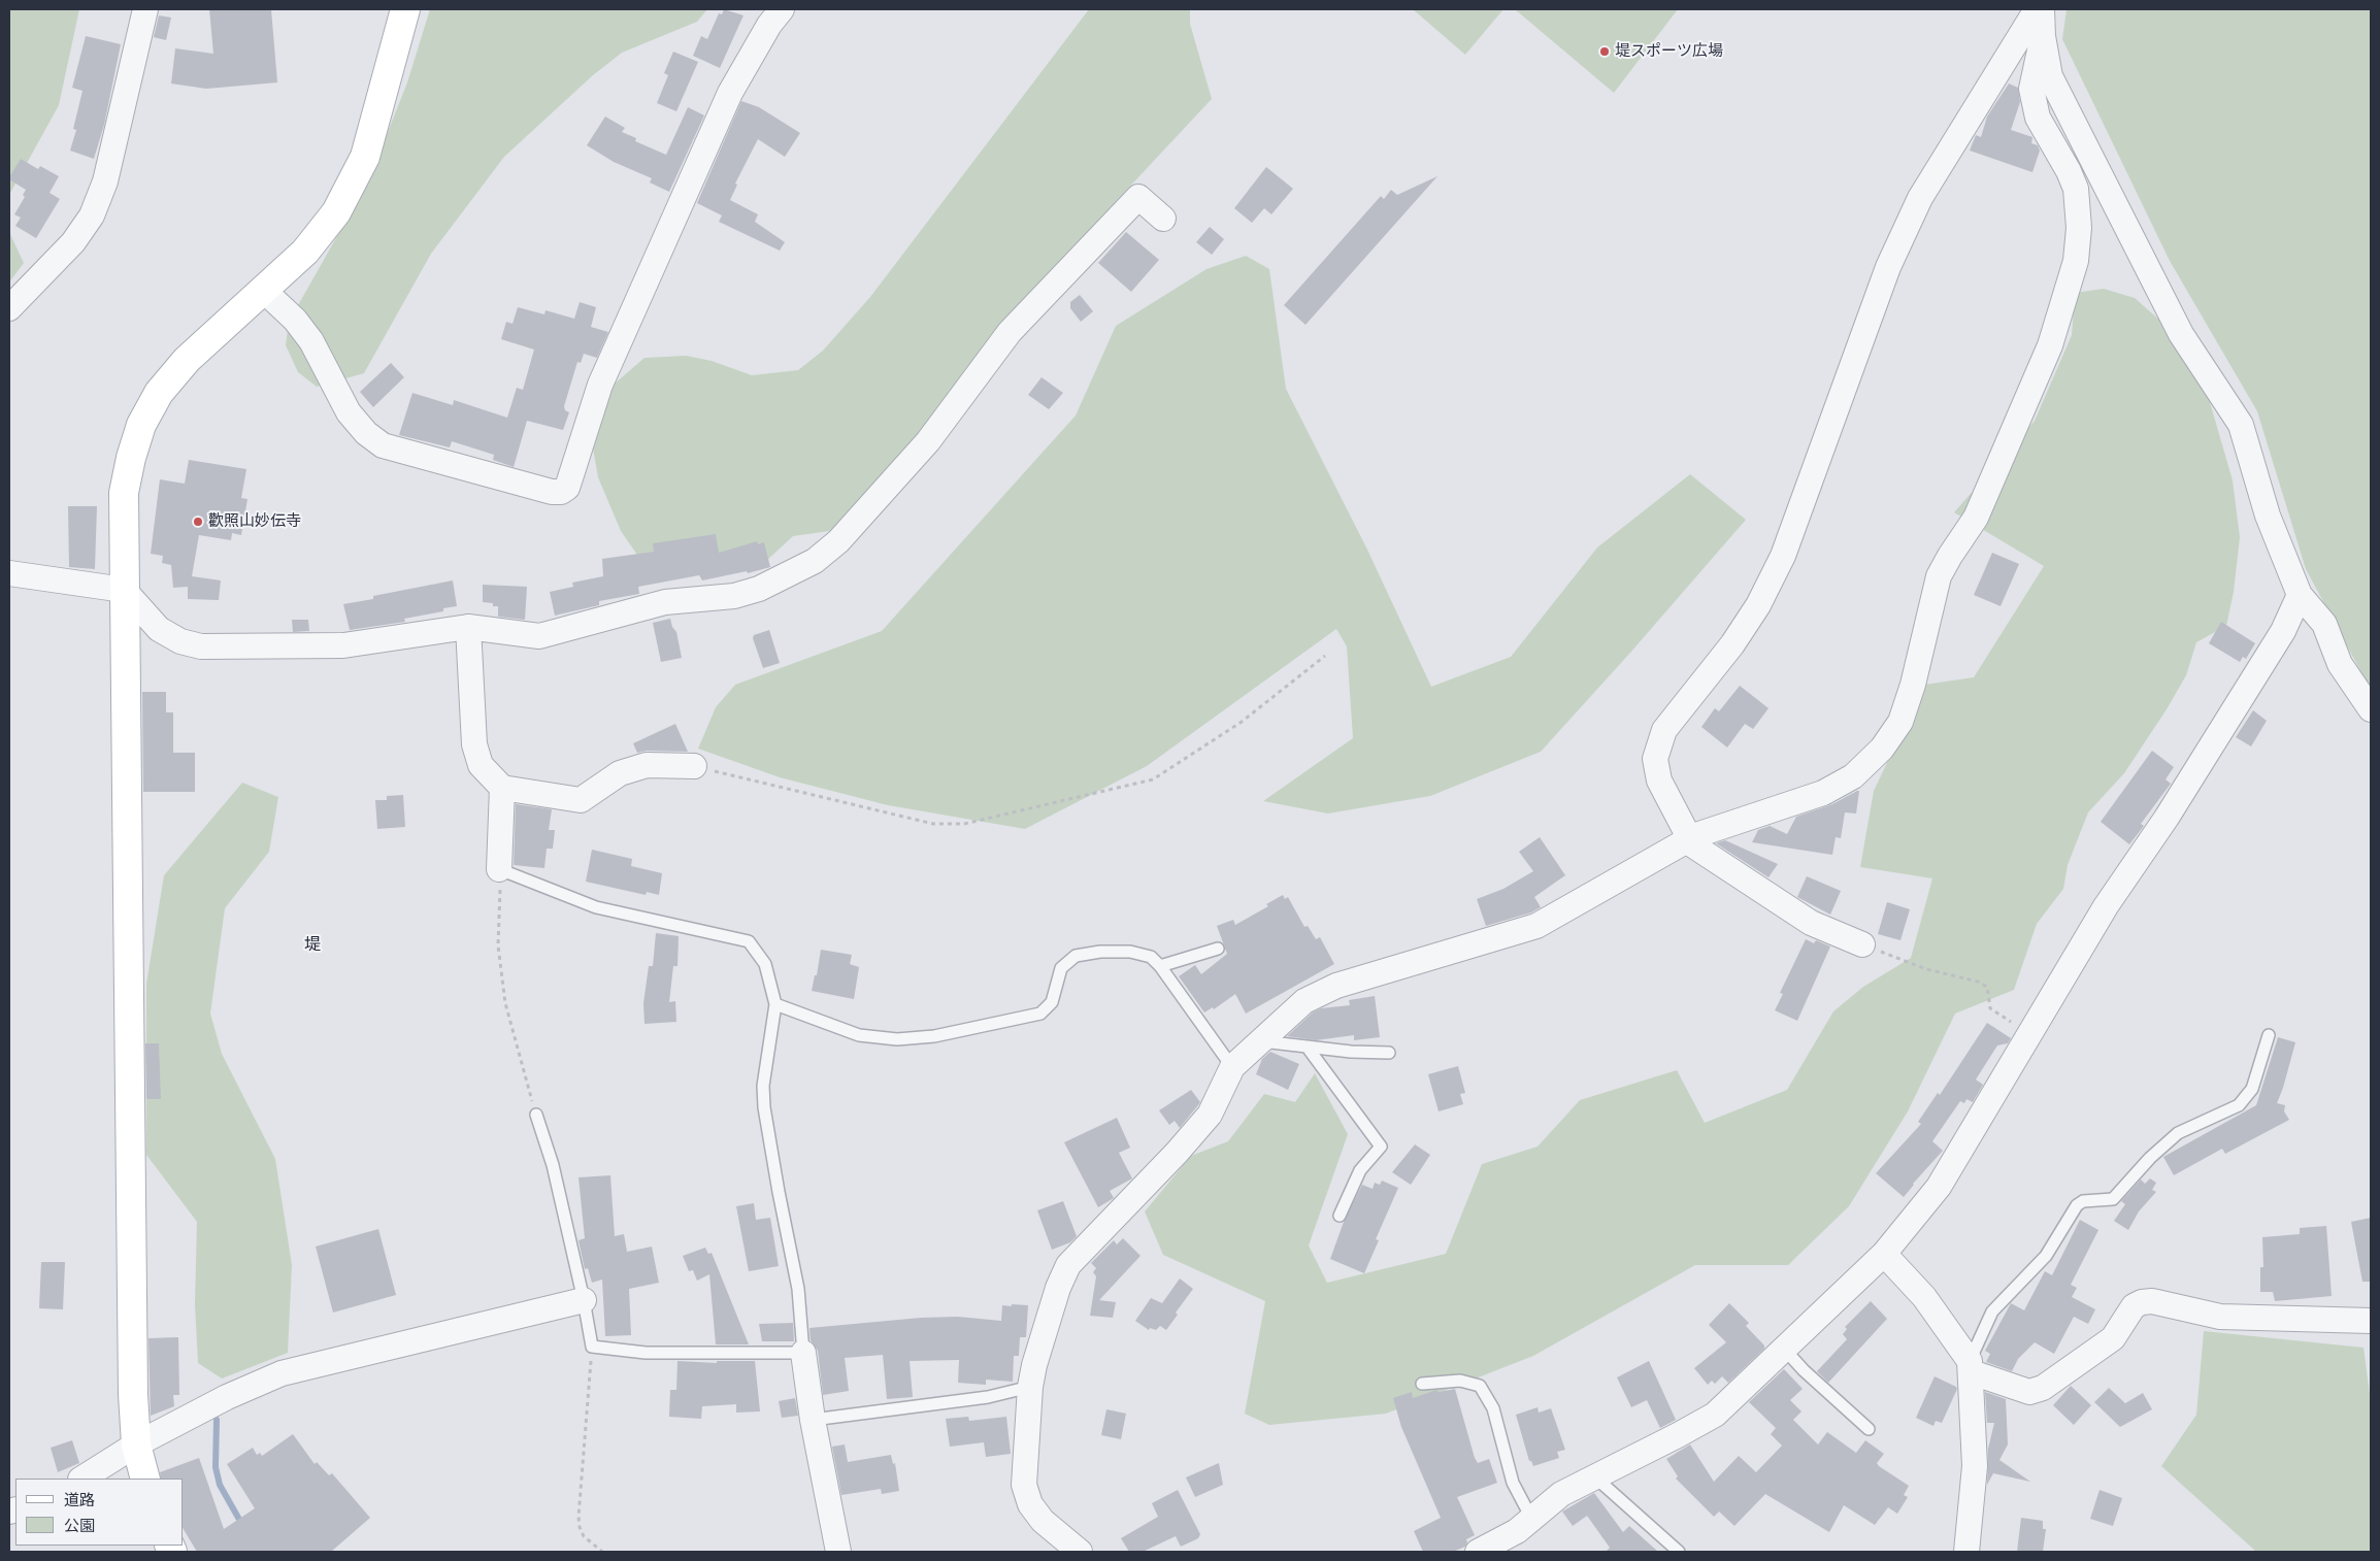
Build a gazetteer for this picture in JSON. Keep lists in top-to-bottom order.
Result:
{
  "districts": ["堤"],
  "places": ["堤スポーツ広場", "歡照山妙伝寺"],
  "legend": ["道路", "公園"]
}
